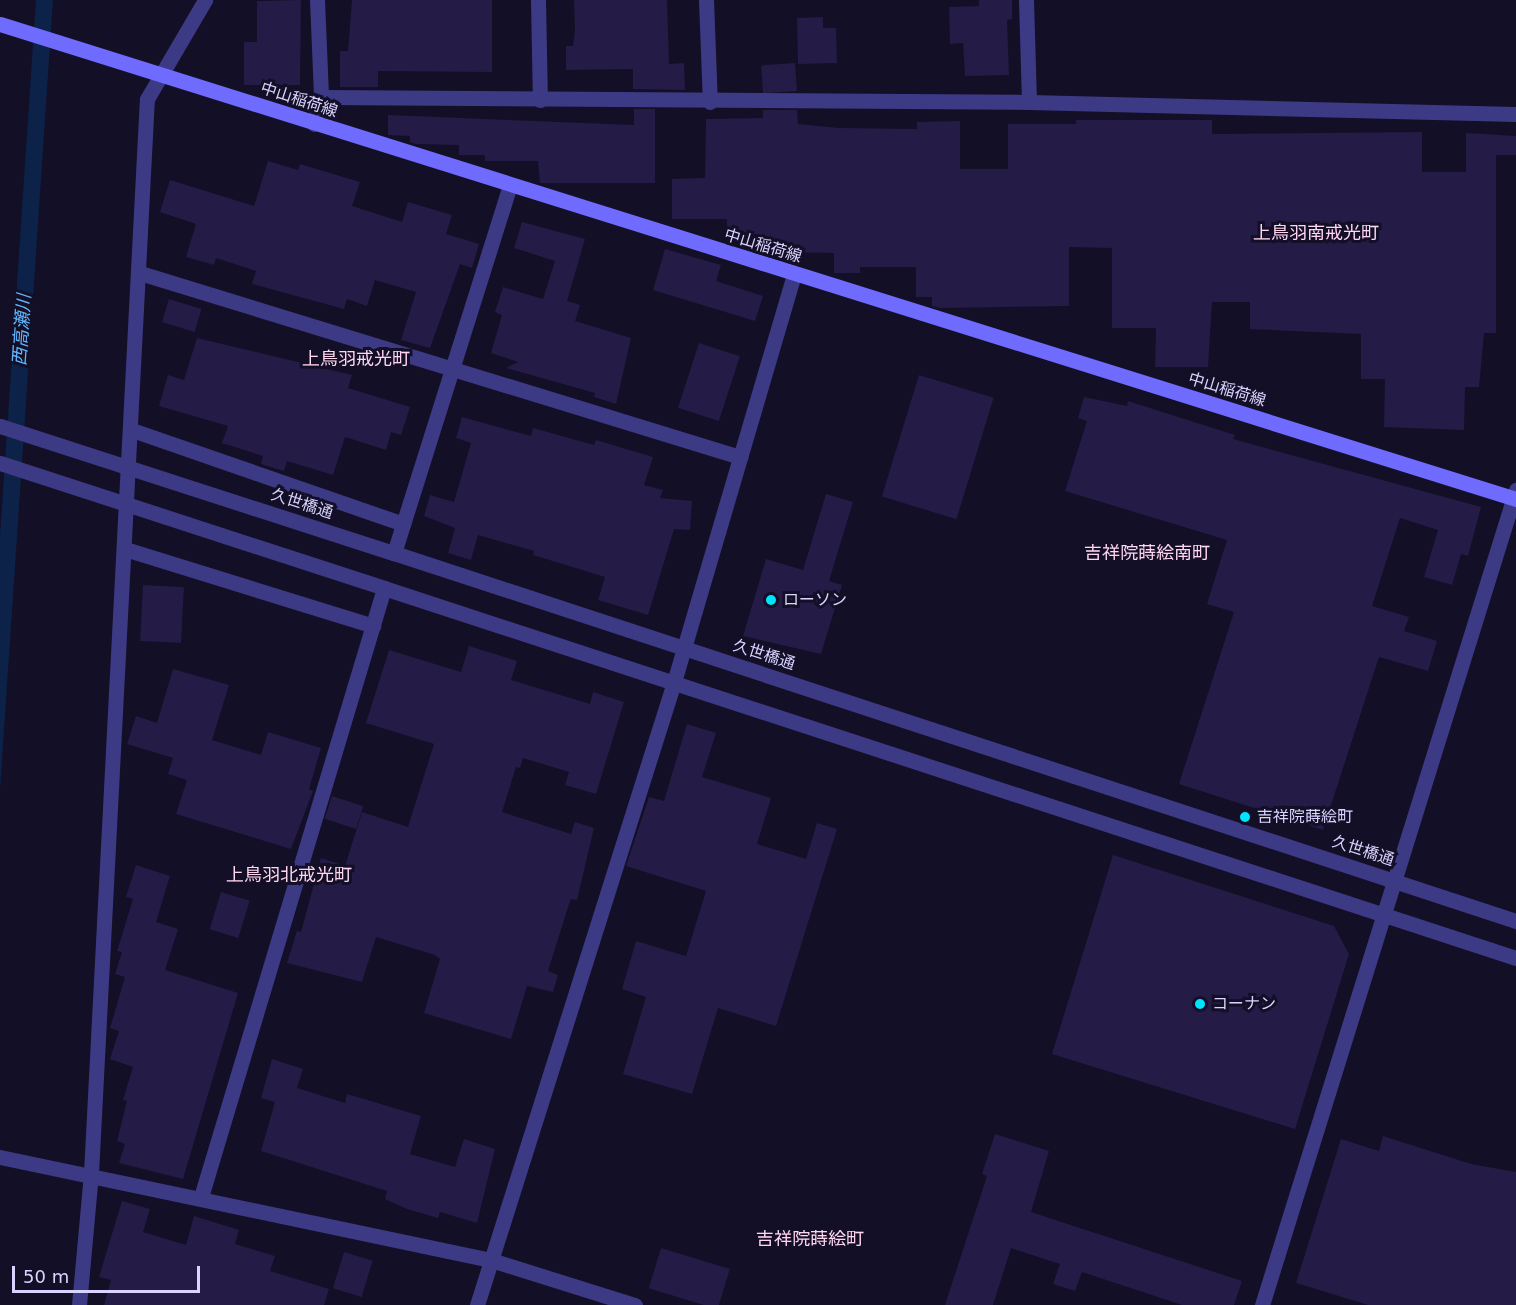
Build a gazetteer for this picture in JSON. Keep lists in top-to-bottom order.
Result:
{
  "streets": {
    "main road": ["中山稲荷線"],
    "street": ["久世橋通"]
  },
  "districts": [
    "上鳥羽南戒光町",
    "上鳥羽戒光町",
    "吉祥院蒔絵南町",
    "上鳥羽北戒光町",
    "吉祥院蒔絵町"
  ],
  "water": ["西高瀬川"],
  "places": ["ローソン", "吉祥院蒔絵町", "コーナン"],
  "scale_bar": "50 m"
}
